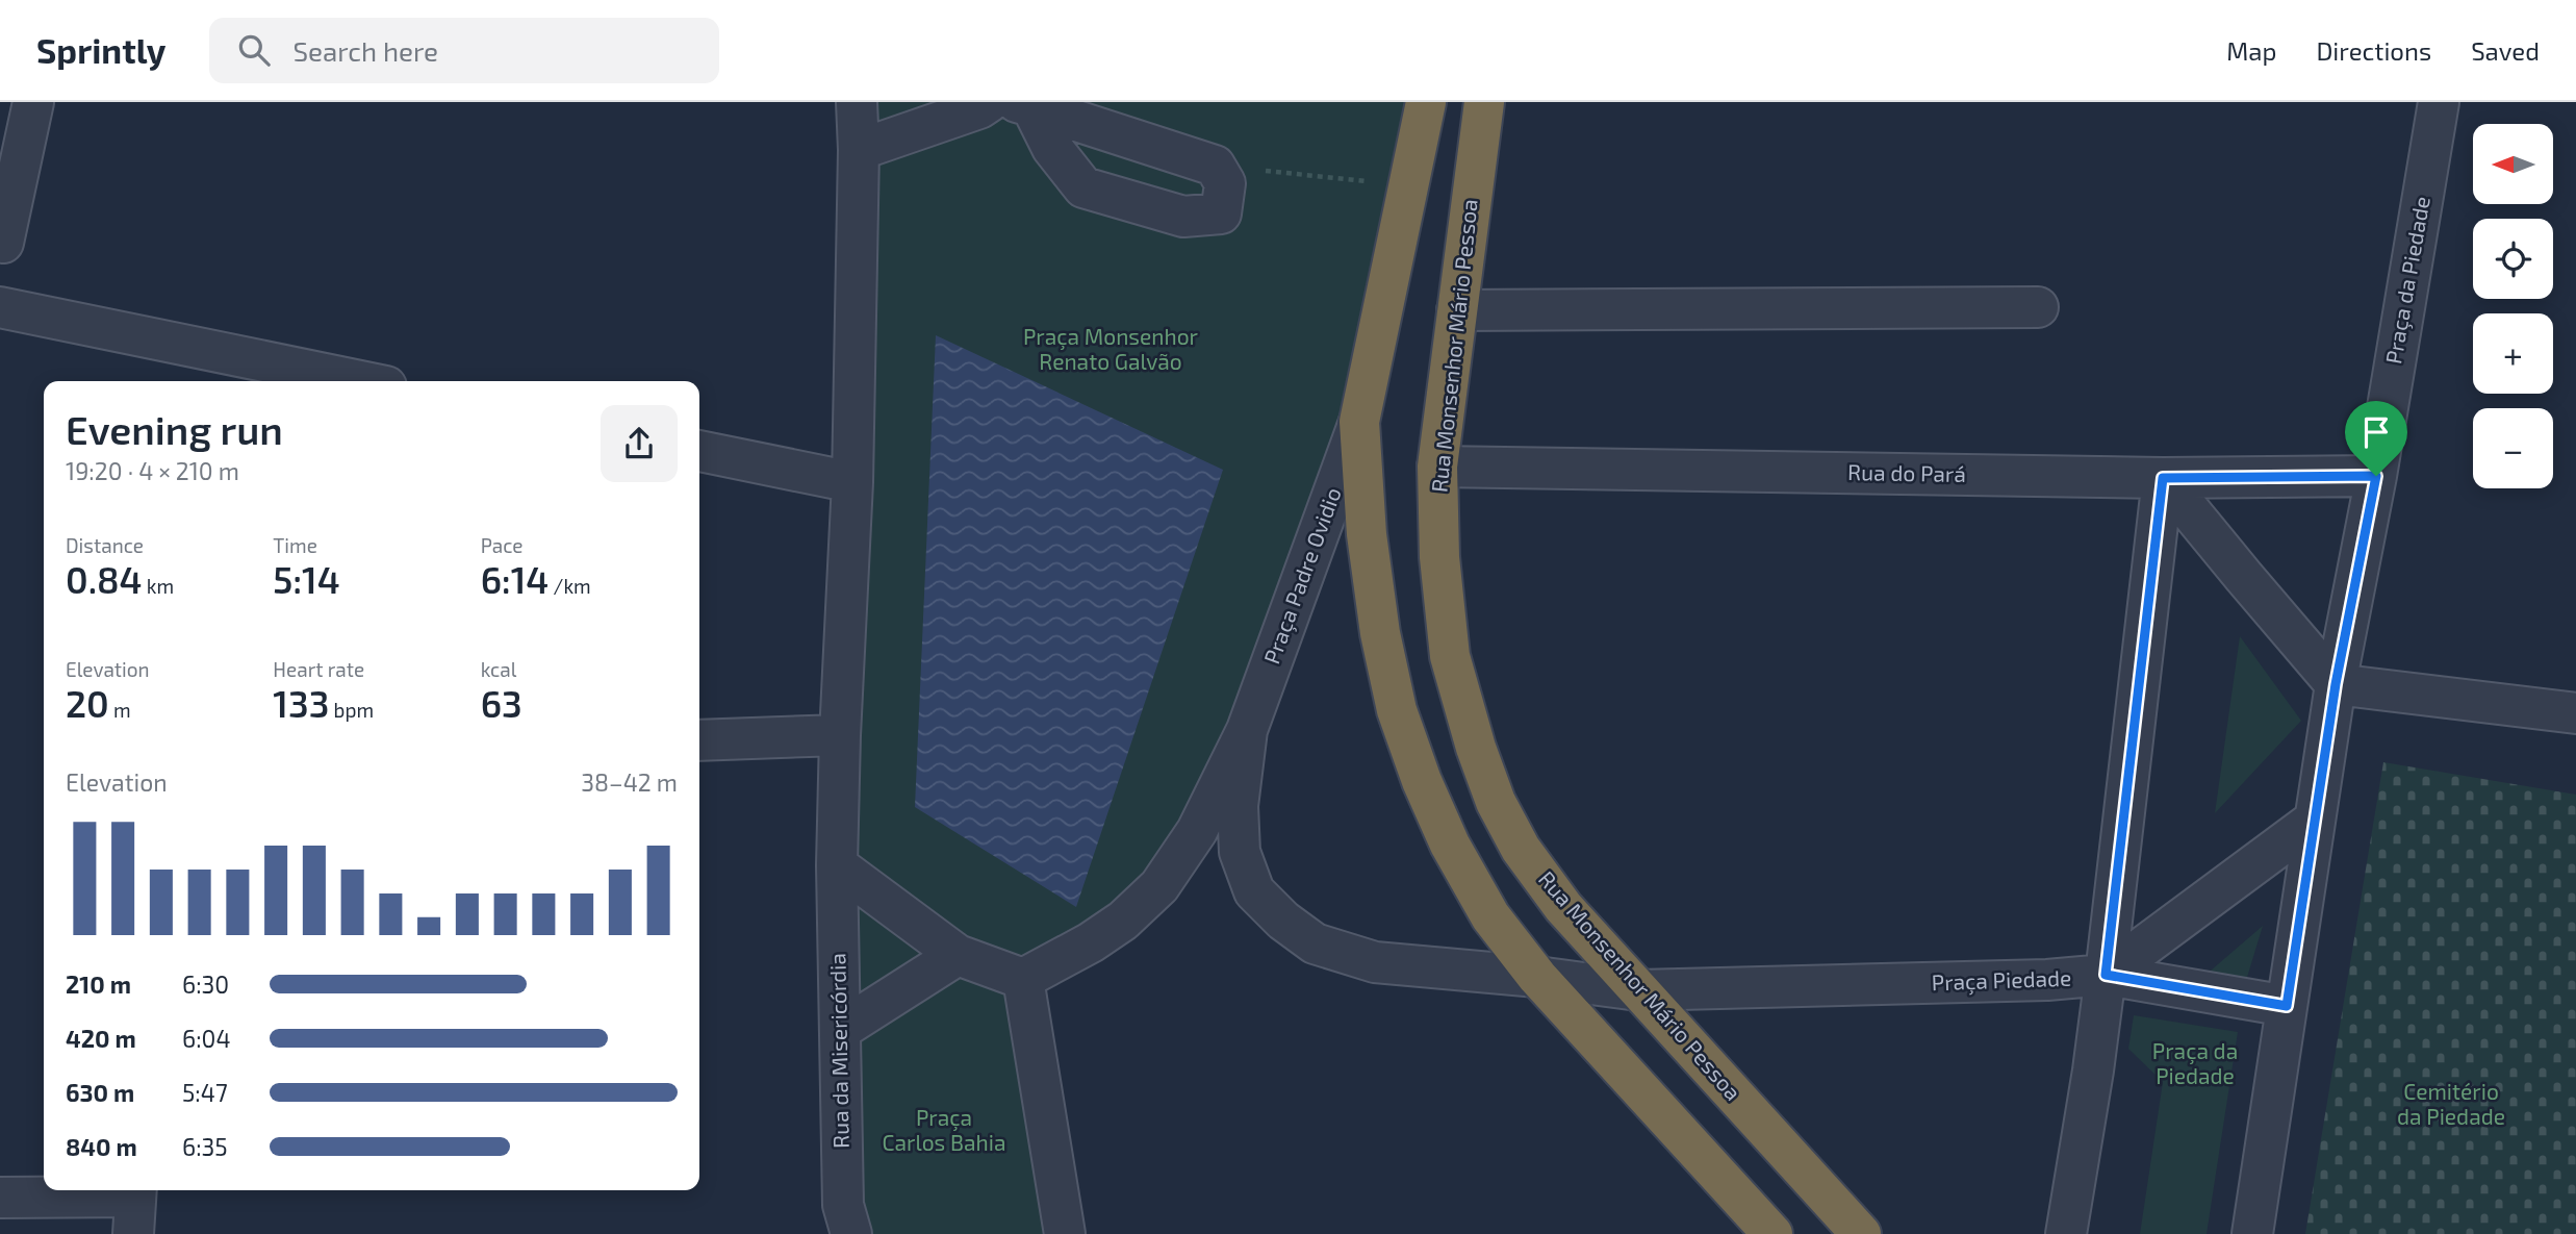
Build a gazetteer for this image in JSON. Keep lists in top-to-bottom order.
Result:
{
  "streets": {
    "highway": ["Rua Monsenhor Mário Pessoa"],
    "street": [
      "Praça da Piedade",
      "Rua do Pará",
      "Praça Padre Ovidio",
      "Praça Piedade",
      "Rua da Misericórdia"
    ]
  },
  "crossings": [
    ["Praça da Piedade", "Rua do Pará"],
    ["Praça da Piedade", "Praça Piedade"],
    ["Rua Monsenhor Mário Pessoa", "Rua do Pará"],
    ["Rua Monsenhor Mário Pessoa", "Praça Piedade"]
  ],
  "parks": [
    "Praça Monsenhor Renato Galvão",
    "Praça da Piedade",
    "Cemitério da Piedade",
    "Praça Carlos Bahia"
  ],
  "north": "left",
  "page": {
    "header": "Sprintly",
    "search": "Search here",
    "nav": ["Map", "Directions", "Saved"],
    "map_buttons": ["+", "−"],
    "heading": ["Evening run", "19:20 · 4 × 210 m"],
    "stats": [
      ["Distance", "0.84 km"],
      ["Time", "5:14"],
      ["Pace", "6:14 /km"],
      ["Elevation", "20 m"],
      ["Heart rate", "133 bpm"],
      ["kcal", "63"]
    ],
    "chart": ["Elevation", "38–42 m"],
    "list": [
      {
        "name": "210 m",
        "note": "6:30"
      },
      {
        "name": "420 m",
        "note": "6:04"
      },
      {
        "name": "630 m",
        "note": "5:47"
      },
      {
        "name": "840 m",
        "note": "6:35"
      }
    ]
  }
}
